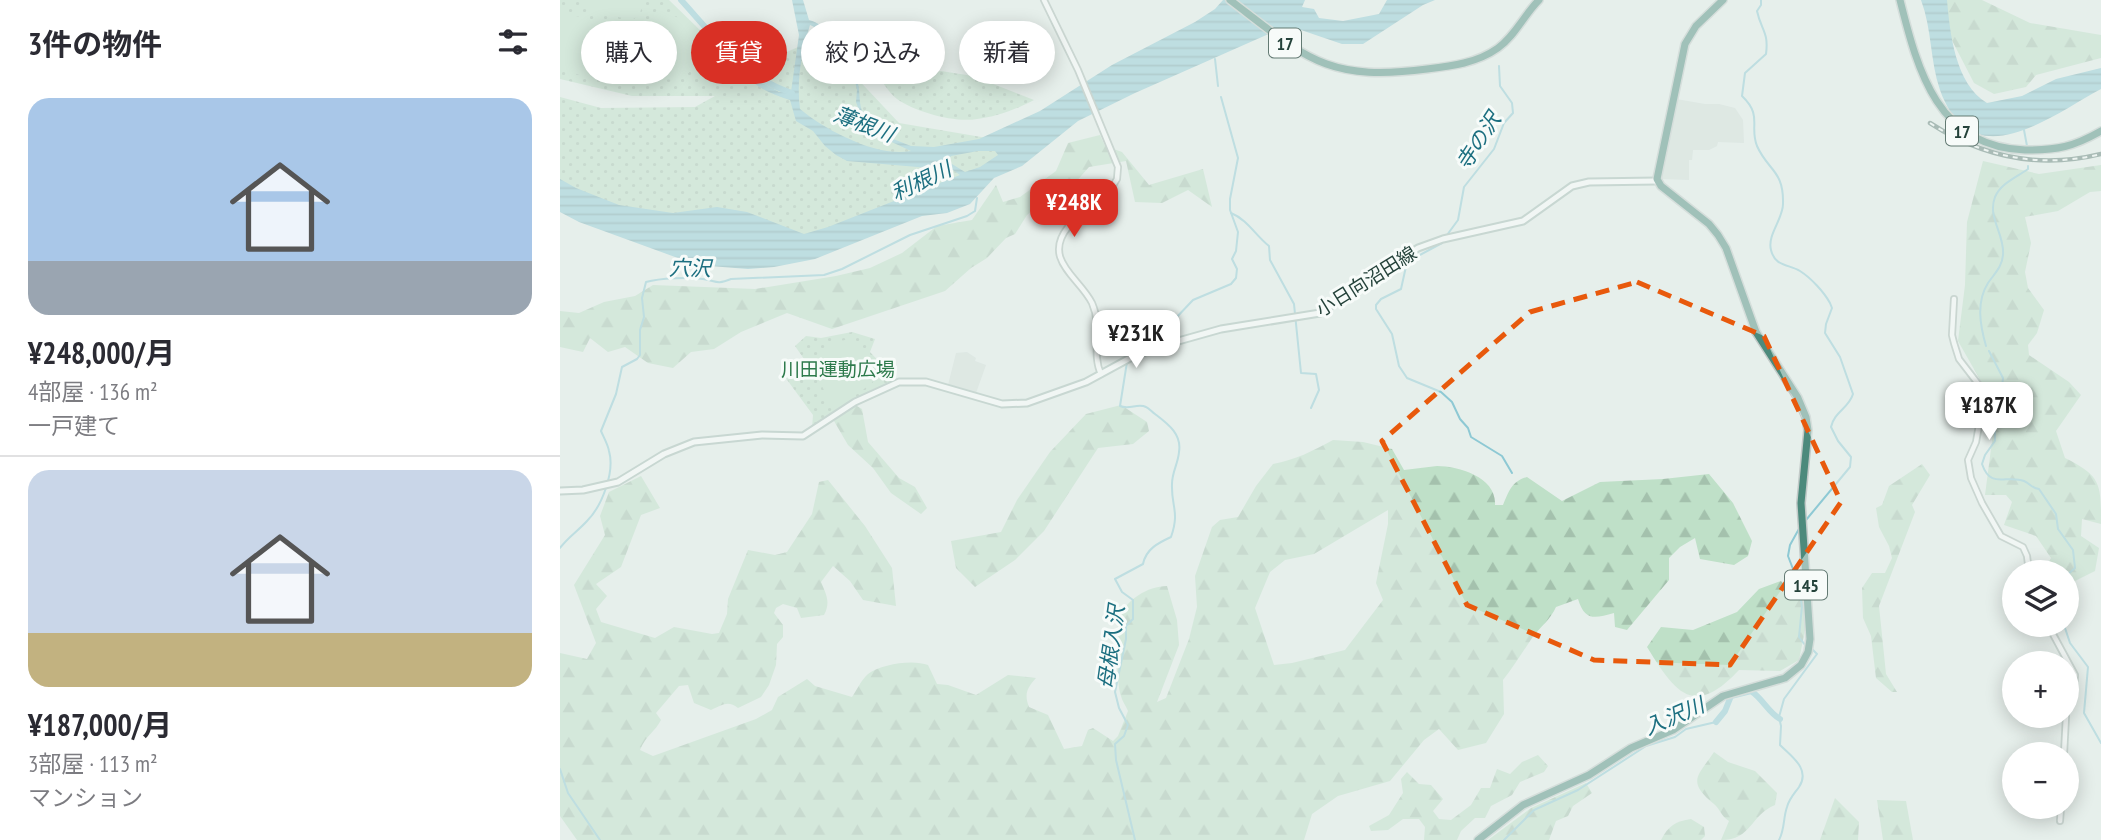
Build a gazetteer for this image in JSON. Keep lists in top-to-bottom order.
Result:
{
  "streets": {
    "highway": ["17", "145"],
    "main road": ["小日向沼田線"]
  },
  "crossings": [
    ["小日向沼田線", "145"]
  ],
  "water": [
    "薄根川",
    "寺の沢",
    "利根川",
    "穴沢",
    "母根入沢",
    "入沢川"
  ],
  "parks": ["川田運動広場"],
  "page": {
    "heading": "3件の物件",
    "chip": [
      "購入",
      "賃貸",
      "絞り込み",
      "新着"
    ],
    "list": [
      {
        "name": "¥248,000/月",
        "note": "4部屋 · 136 m² · 一戸建て"
      },
      {
        "name": "¥187,000/月",
        "note": "3部屋 · 113 m² · マンション"
      }
    ],
    "price": ["¥248K", "¥231K", "¥187K"],
    "map_buttons": ["+", "−"]
  }
}
